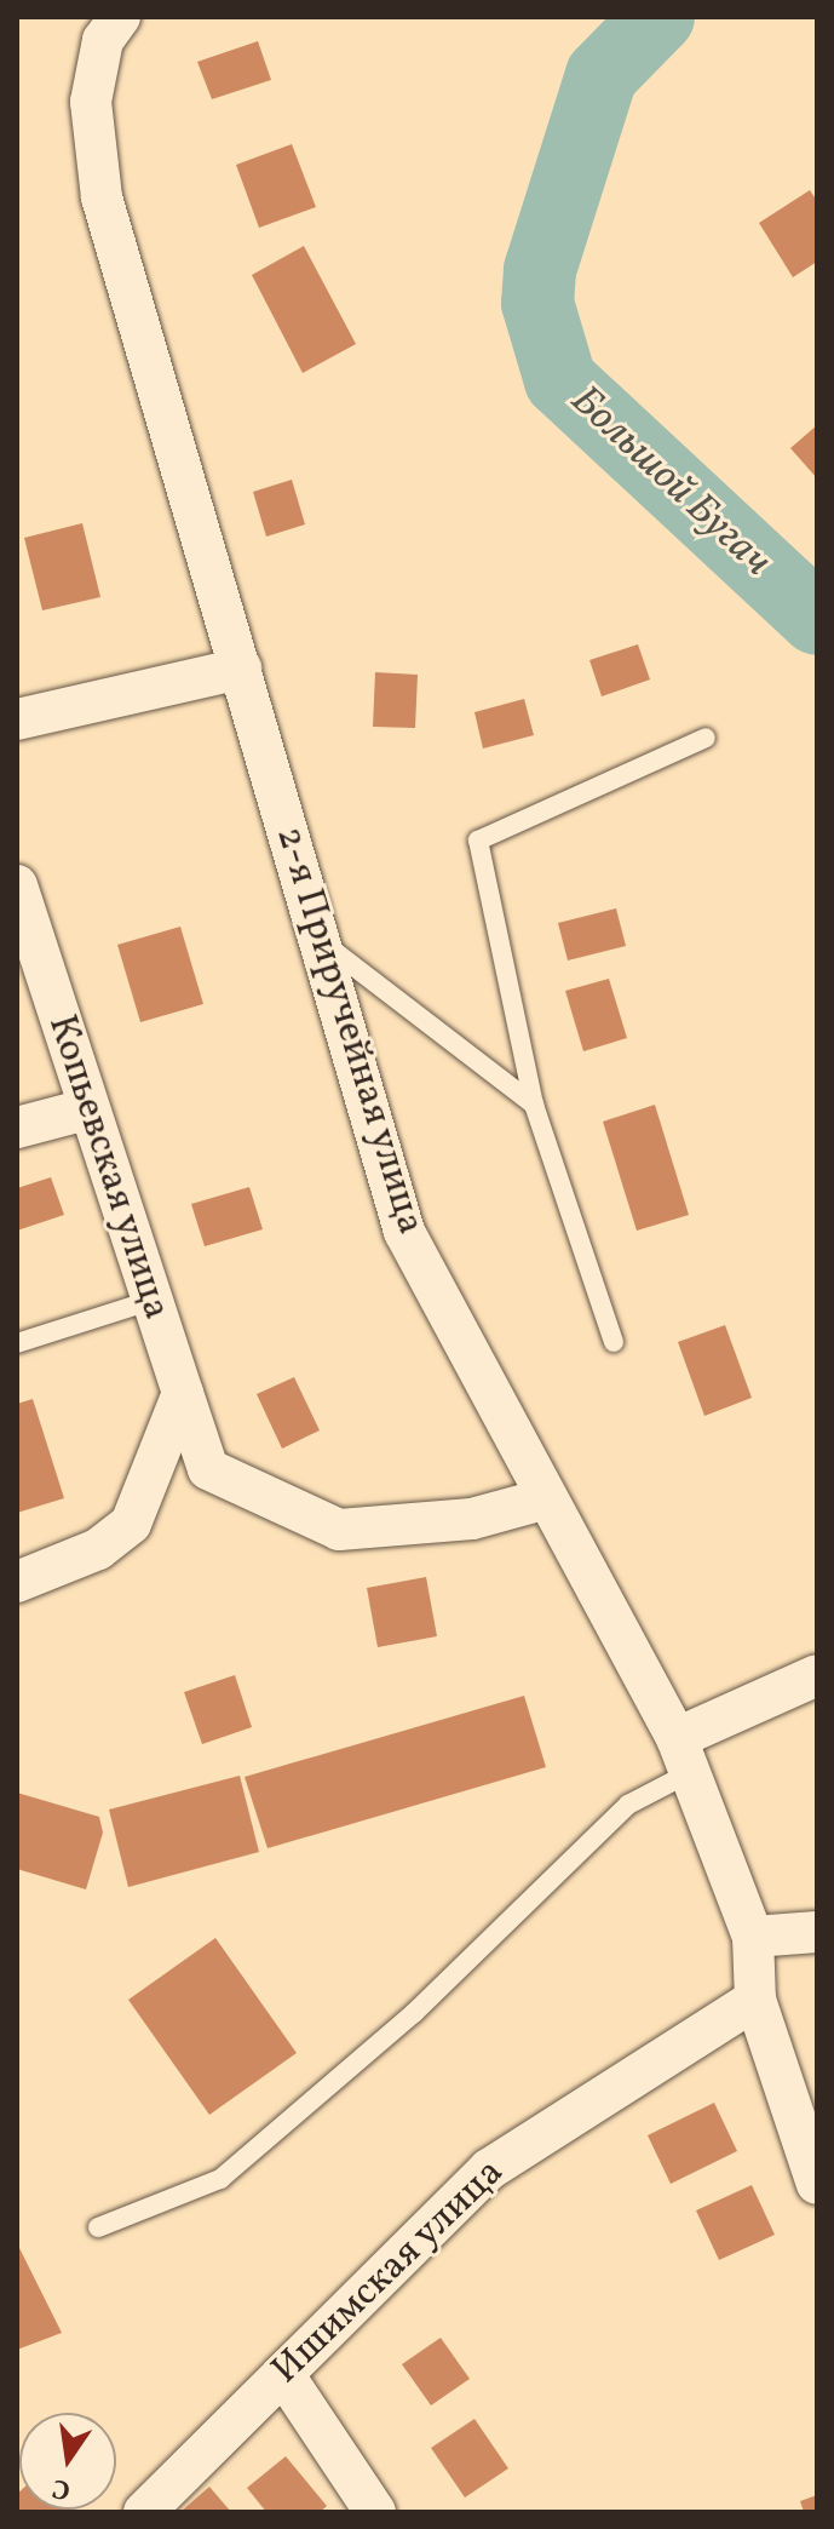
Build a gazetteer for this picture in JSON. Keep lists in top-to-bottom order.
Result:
{
  "streets": {
    "street": ["2-я Приручейная улица", "Копьевская улица", "Ишимская улица"]
  },
  "crossings": [
    ["2-я Приручейная улица", "Копьевская улица"],
    ["2-я Приручейная улица", "Ишимская улица"]
  ],
  "water": ["Большой Бугач"],
  "north": "bottom"
}
